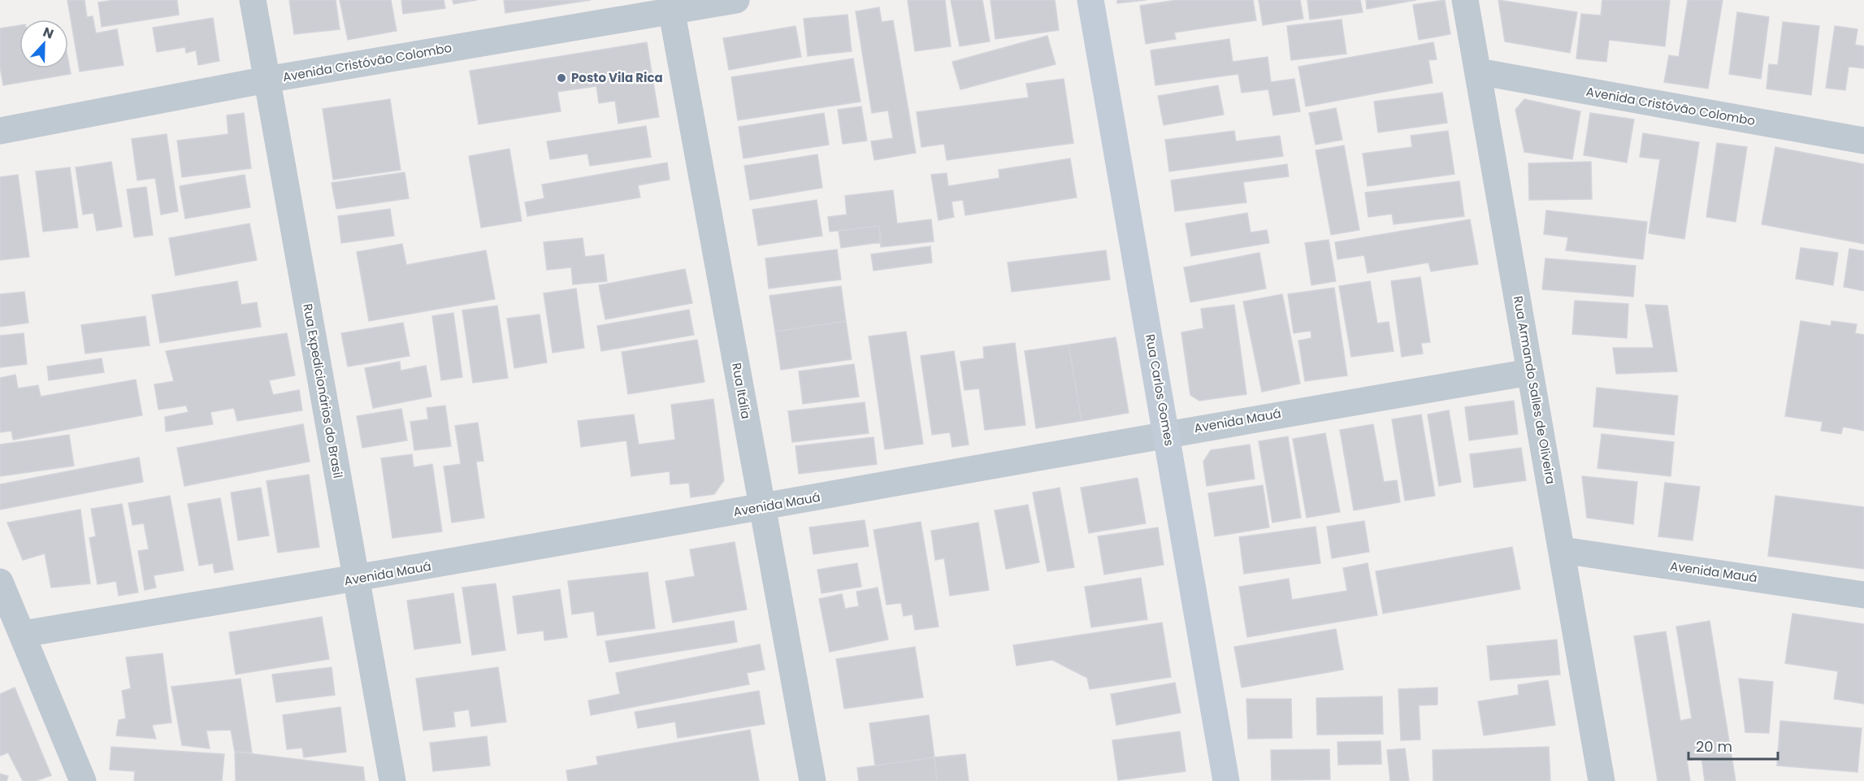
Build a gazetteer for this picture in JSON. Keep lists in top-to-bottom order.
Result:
{
  "streets": {
    "street": [
      "Avenida Cristóvão Colombo",
      "Rua Carlos Gomes",
      "Rua Armando Salles de Oliveira",
      "Rua Expedicionários do Brasil",
      "Rua Itália",
      "Avenida Mauá"
    ]
  },
  "crossings": [
    ["Avenida Cristóvão Colombo", "Rua Armando Salles de Oliveira"],
    ["Avenida Cristóvão Colombo", "Rua Expedicionários do Brasil"],
    ["Avenida Cristóvão Colombo", "Rua Itália"],
    ["Rua Carlos Gomes", "Avenida Mauá"],
    ["Rua Armando Salles de Oliveira", "Avenida Mauá"],
    ["Rua Expedicionários do Brasil", "Avenida Mauá"],
    ["Rua Itália", "Avenida Mauá"]
  ],
  "places": ["Posto Vila Rica"],
  "scale_bar": "20 m",
  "north": "top"
}
